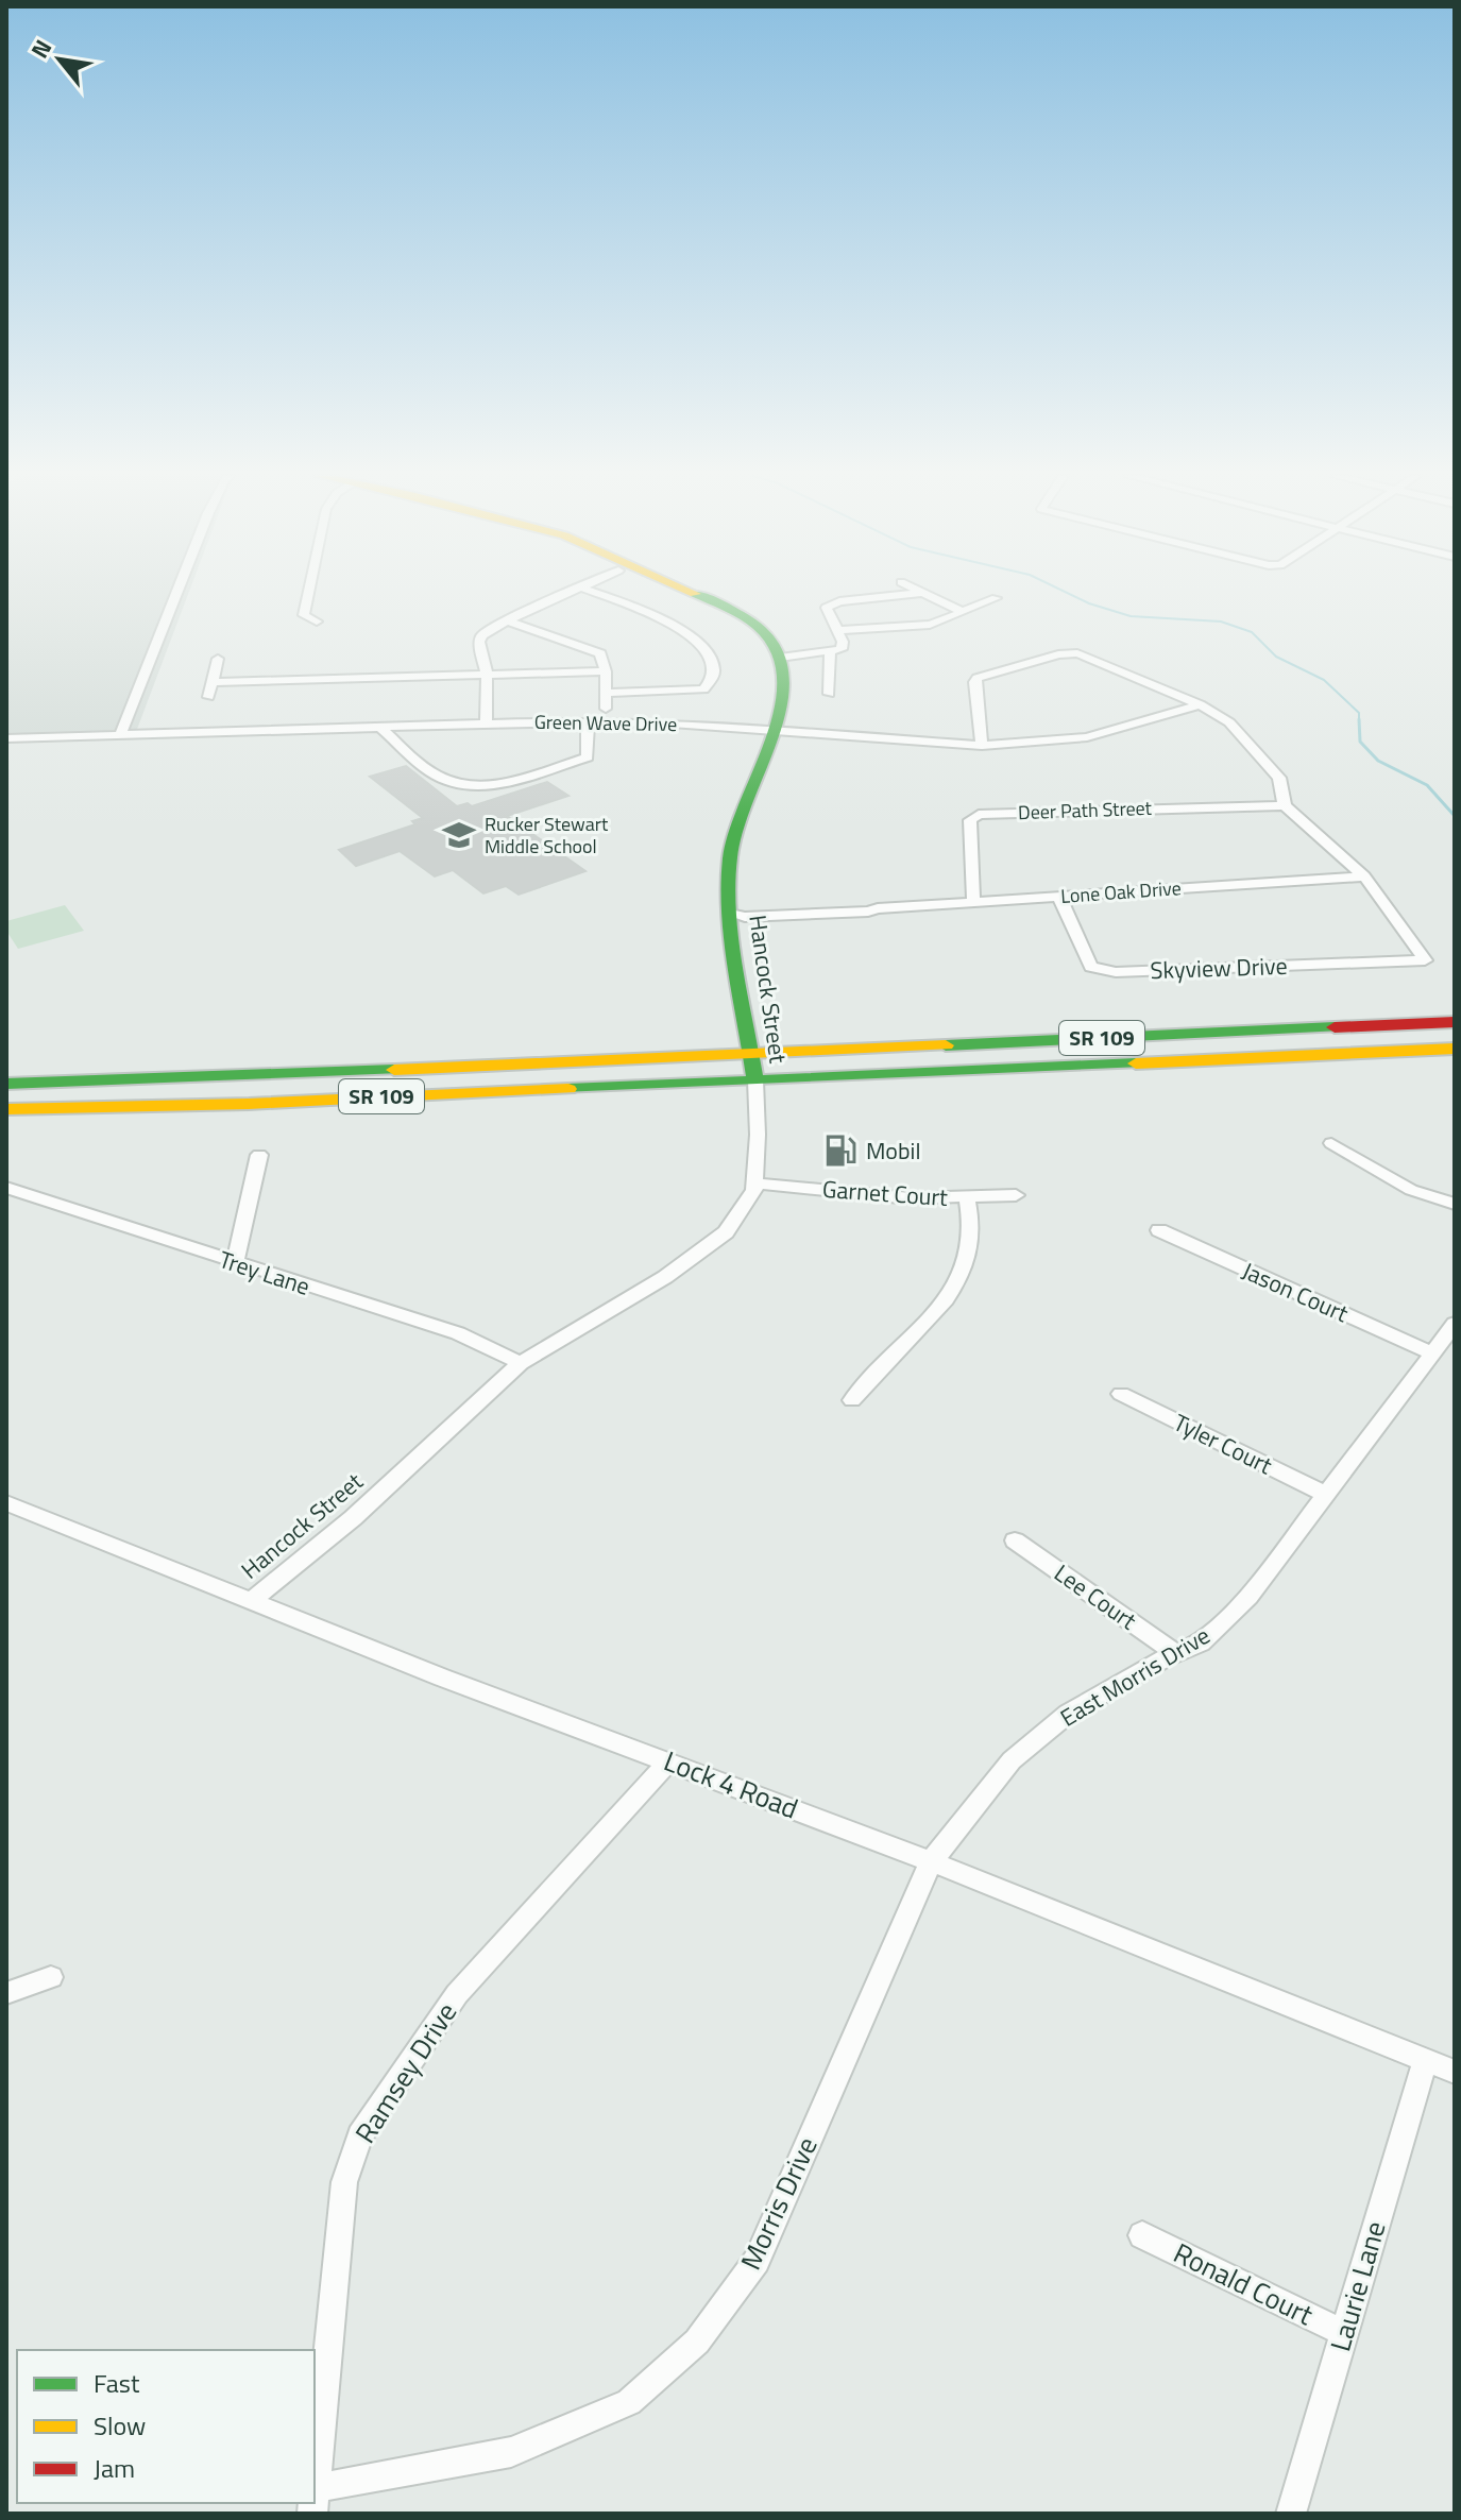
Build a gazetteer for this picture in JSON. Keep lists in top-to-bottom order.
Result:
{
  "streets": {
    "main road": ["Hancock Street", "SR 109"],
    "street": [
      "Green Wave Drive",
      "Deer Path Street",
      "Lone Oak Drive",
      "Skyview Drive",
      "Garnet Court",
      "Trey Lane",
      "Jason Court",
      "Tyler Court",
      "Lee Court",
      "East Morris Drive",
      "Lock 4 Road",
      "Ramsey Drive",
      "Morris Drive",
      "Ronald Court",
      "Laurie Lane"
    ]
  },
  "crossings": [
    ["Green Wave Drive", "Hancock Street"],
    ["Deer Path Street", "Lone Oak Drive"],
    ["Lone Oak Drive", "Skyview Drive"],
    ["Lone Oak Drive", "Hancock Street"],
    ["Hancock Street", "SR 109"],
    ["Hancock Street", "Garnet Court"],
    ["Hancock Street", "Trey Lane"],
    ["Hancock Street", "Lock 4 Road"],
    ["Jason Court", "East Morris Drive"],
    ["Tyler Court", "East Morris Drive"],
    ["Lee Court", "East Morris Drive"],
    ["East Morris Drive", "Lock 4 Road"],
    ["East Morris Drive", "Morris Drive"],
    ["Lock 4 Road", "Ramsey Drive"],
    ["Lock 4 Road", "Morris Drive"],
    ["Lock 4 Road", "Laurie Lane"],
    ["Ramsey Drive", "Morris Drive"],
    ["Ronald Court", "Laurie Lane"]
  ],
  "places": {
    "school or university": ["Rucker Stewart Middle School"],
    "fuel station": ["Mobil"]
  },
  "legend": ["Fast", "Slow", "Jam"],
  "north": "top left"
}
